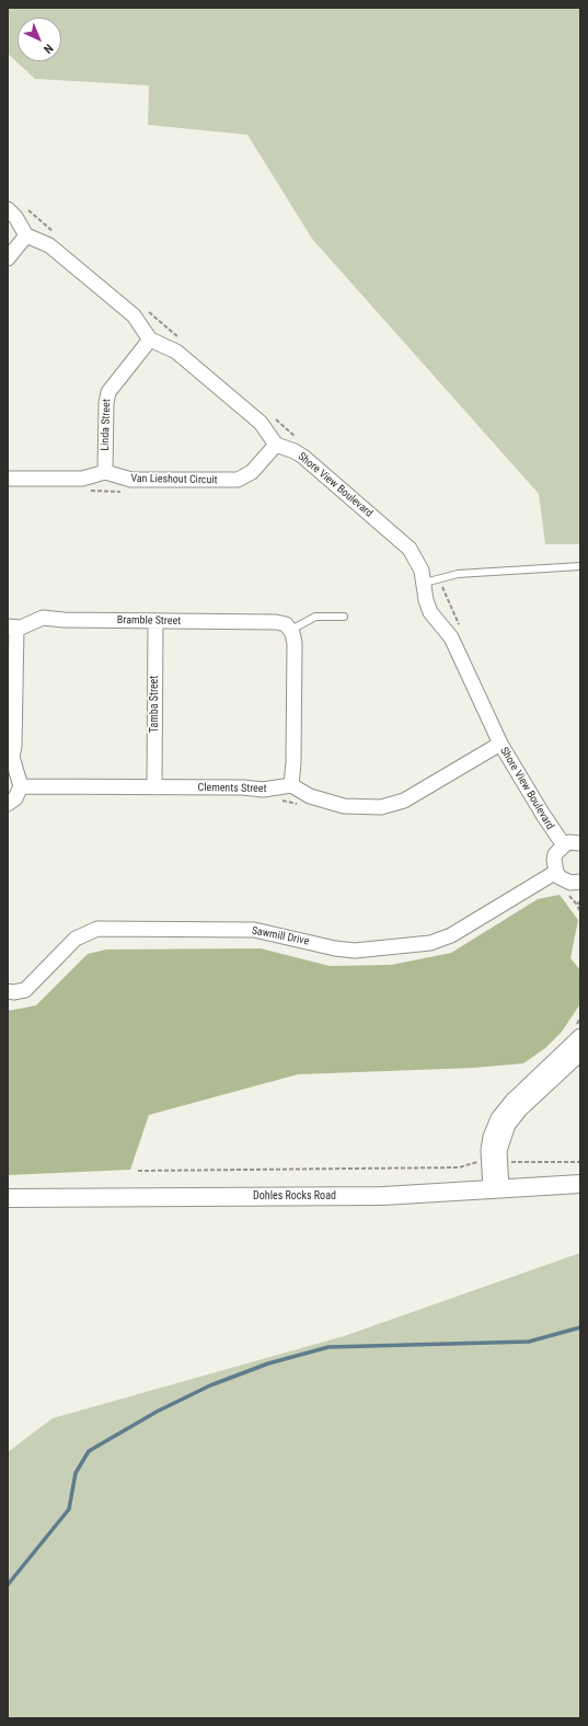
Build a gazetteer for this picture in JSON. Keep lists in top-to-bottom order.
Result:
{
  "streets": {
    "street": [
      "Linda Street",
      "Van Lieshout Circuit",
      "Shore View Boulevard",
      "Bramble Street",
      "Tamba Street",
      "Clements Street",
      "Sawmill Drive",
      "Dohles Rocks Road"
    ]
  },
  "crossings": [
    ["Linda Street", "Van Lieshout Circuit"],
    ["Van Lieshout Circuit", "Shore View Boulevard"],
    ["Bramble Street", "Tamba Street"],
    ["Tamba Street", "Clements Street"]
  ],
  "north": "bottom right"
}
